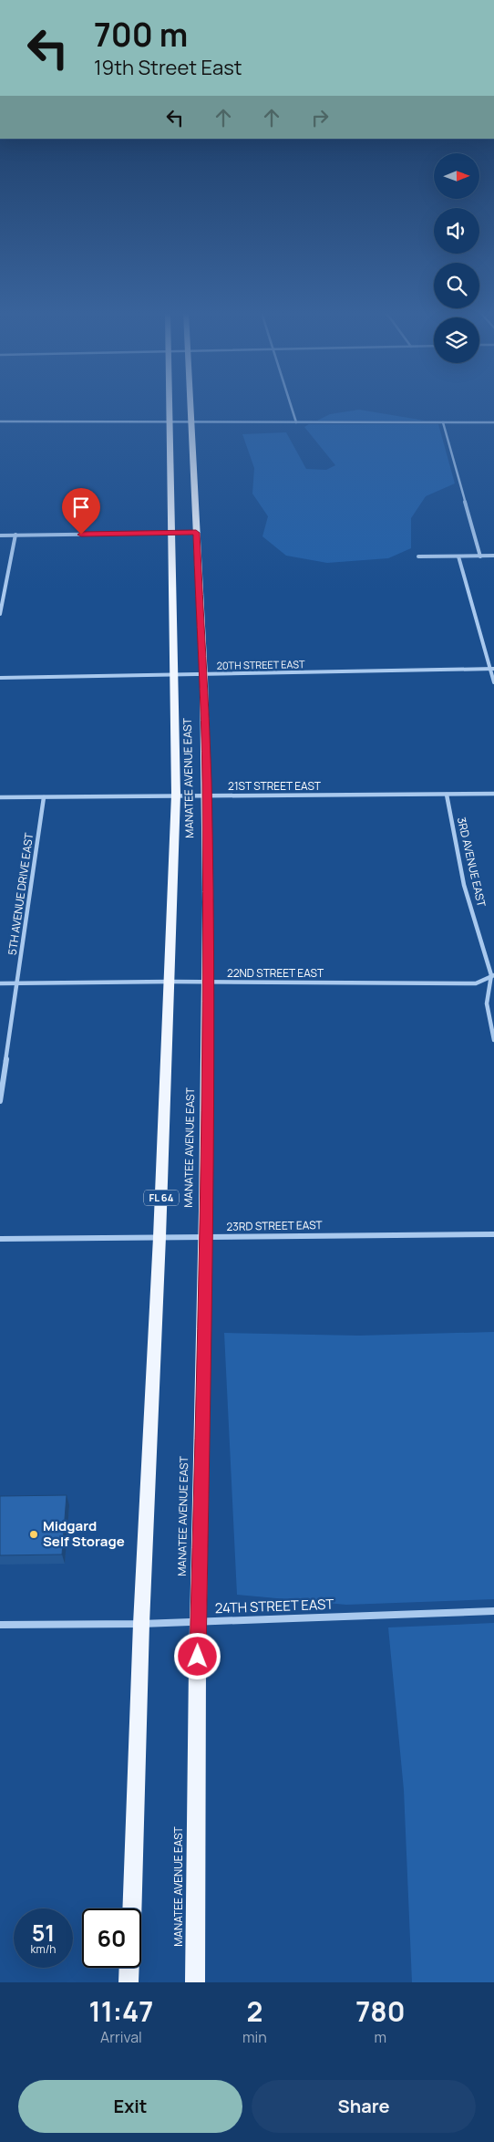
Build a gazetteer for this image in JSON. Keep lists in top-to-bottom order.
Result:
{
  "streets": {
    "main road": ["MANATEE AVENUE EAST", "FL 64"],
    "street": [
      "20TH STREET EAST",
      "21ST STREET EAST",
      "3RD AVENUE EAST",
      "5TH AVENUE DRIVE EAST",
      "22ND STREET EAST",
      "23RD STREET EAST",
      "24TH STREET EAST"
    ]
  },
  "crossings": [
    ["20TH STREET EAST", "MANATEE AVENUE EAST"],
    ["MANATEE AVENUE EAST", "21ST STREET EAST"],
    ["MANATEE AVENUE EAST", "22ND STREET EAST"],
    ["MANATEE AVENUE EAST", "23RD STREET EAST"],
    ["MANATEE AVENUE EAST", "24TH STREET EAST"],
    ["21ST STREET EAST", "3RD AVENUE EAST"],
    ["21ST STREET EAST", "5TH AVENUE DRIVE EAST"],
    ["3RD AVENUE EAST", "22ND STREET EAST"],
    ["5TH AVENUE DRIVE EAST", "22ND STREET EAST"]
  ],
  "places": ["Midgard Self Storage"],
  "north": "right",
  "page": {
    "turn": ["700 m", "19th Street East"],
    "speed": "51 km/h",
    "limit": "60",
    "eta": [
      "11:47",
      "Arrival",
      "2",
      "min",
      "780",
      "m"
    ],
    "buttons": ["Exit", "Share"]
  }
}
